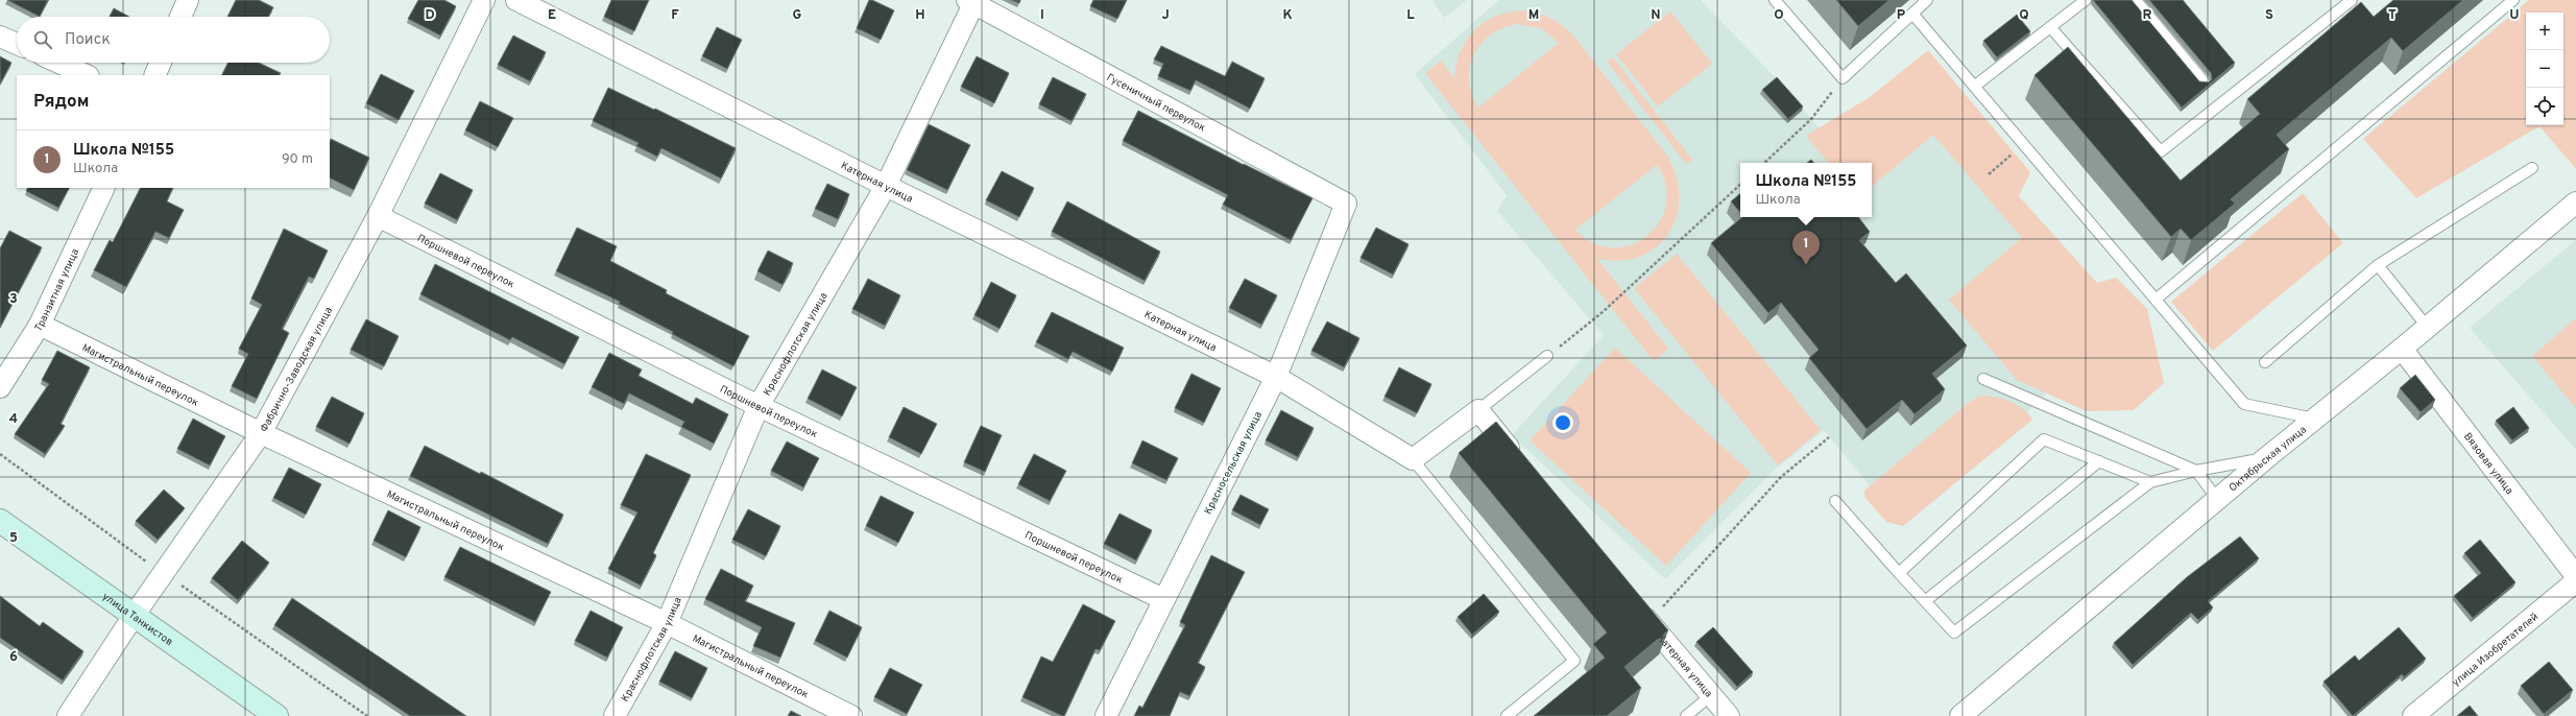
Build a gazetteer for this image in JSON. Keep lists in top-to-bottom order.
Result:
{
  "streets": {
    "street": [
      "Гусеничный переулок",
      "Катерная улица",
      "Поршневой переулок",
      "Транзитная улица",
      "Краснофлотская улица",
      "Фабрично-Заводская улица",
      "Магистральный переулок",
      "Октябрьская улица",
      "Красносельская улица",
      "Вязовая улица",
      "улица Танкистов",
      "улица Изобретателей"
    ]
  },
  "crossings": [
    ["Гусеничный переулок", "Краснофлотская улица"],
    ["Гусеничный переулок", "Красносельская улица"],
    ["Катерная улица", "Краснофлотская улица"],
    ["Катерная улица", "Красносельская улица"],
    ["Поршневой переулок", "Краснофлотская улица"],
    ["Поршневой переулок", "Фабрично-Заводская улица"],
    ["Поршневой переулок", "Красносельская улица"],
    ["Транзитная улица", "Магистральный переулок"],
    ["Краснофлотская улица", "Магистральный переулок"],
    ["Фабрично-Заводская улица", "Магистральный переулок"],
    ["Фабрично-Заводская улица", "улица Танкистов"],
    ["Октябрьская улица", "Вязовая улица"]
  ],
  "page": {
    "map_buttons": ["+", "−"],
    "search": "Поиск",
    "heading": "Рядом",
    "list": [
      {
        "mark": "1",
        "name": "Школа №155",
        "note": "Школа",
        "value": "90 m"
      }
    ],
    "popup": ["Школа №155", "Школа"],
    "pins": "1"
  },
  "grid": {
    "columns": [
      "D",
      "E",
      "F",
      "G",
      "H",
      "I",
      "J",
      "K",
      "L",
      "M",
      "N",
      "O",
      "P",
      "Q",
      "R",
      "S",
      "T",
      "U"
    ],
    "rows": [
      "3",
      "4",
      "5",
      "6"
    ]
  }
}
